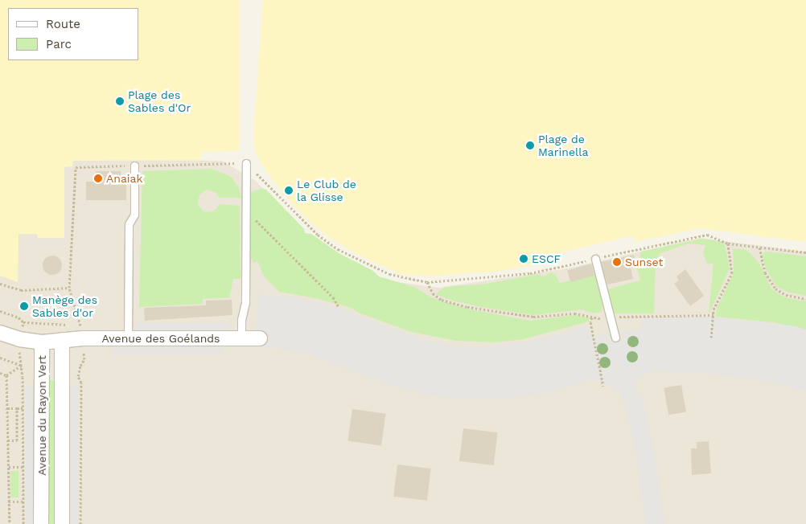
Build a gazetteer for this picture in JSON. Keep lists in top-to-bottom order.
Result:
{
  "streets": {
    "street": ["Avenue des Goélands", "Avenue du Rayon Vert"]
  },
  "crossings": [
    ["Avenue des Goélands", "Avenue du Rayon Vert"]
  ],
  "places": [
    "Plage des Sables d'Or",
    "Plage de Marinella",
    "Anaiak",
    "Le Club de la Glisse",
    "ESCF",
    "Sunset",
    "Manège des Sables d'or"
  ],
  "legend": ["Route", "Parc"]
}
